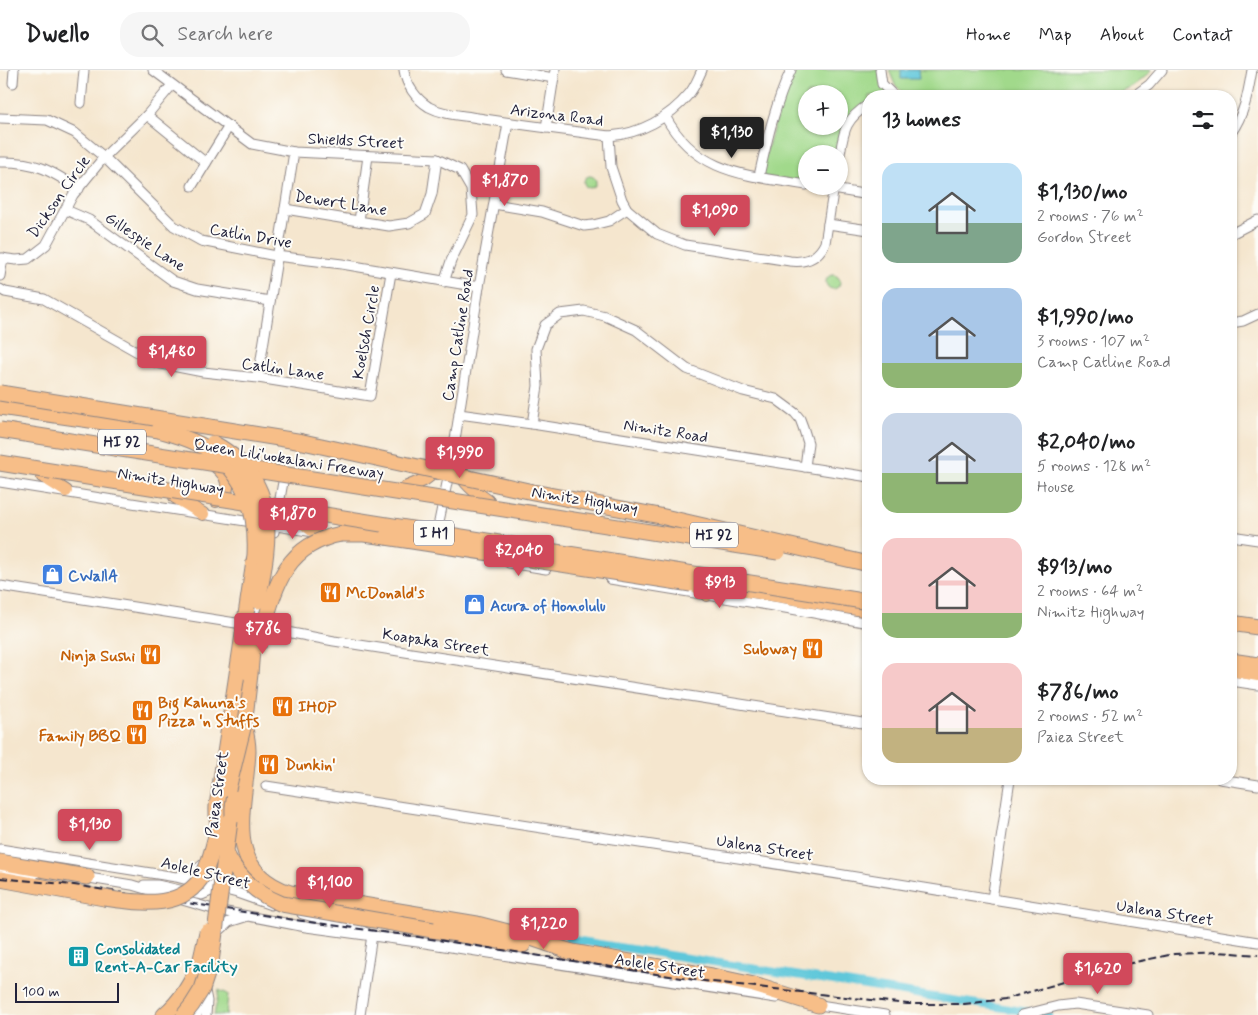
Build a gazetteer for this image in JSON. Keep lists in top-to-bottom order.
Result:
{
  "streets": {
    "highway": ["Queen Liliʻuokalani Freeway", "I H1"],
    "main road": ["HI 92", "Nimitz Highway"],
    "street": [
      "Arizona Road",
      "Shields Street",
      "Dickson Circle",
      "Dewert Lane",
      "Catlin Drive",
      "Gillespie Lane",
      "Koelsch Circle",
      "Camp Catline Road",
      "Catlin Lane",
      "Nimitz Road",
      "Koapaka Street",
      "Paiea Street",
      "Ualena Street",
      "Aolele Street"
    ]
  },
  "crossings": [
    ["Arizona Road", "Camp Catline Road"],
    ["Shields Street", "Dickson Circle"],
    ["Shields Street", "Dewert Lane"],
    ["Shields Street", "Catlin Drive"],
    ["Dickson Circle", "Catlin Drive"],
    ["Dickson Circle", "Gillespie Lane"],
    ["Catlin Drive", "Koelsch Circle"],
    ["Catlin Drive", "Camp Catline Road"],
    ["Koelsch Circle", "Catlin Lane"],
    ["Camp Catline Road", "Nimitz Road"],
    ["Camp Catline Road", "Nimitz Highway"],
    ["Nimitz Highway", "Paiea Street"],
    ["Koapaka Street", "Paiea Street"],
    ["Paiea Street", "Aolele Street"]
  ],
  "places": {
    "shop": ["CWallA", "Acura of Honolulu"],
    "restaurant": [
      "McDonald's",
      "Subway",
      "Ninja Sushi",
      "IHOP",
      "Big Kahuna's Pizza 'n Stuffs",
      "Family BBQ",
      "Dunkin'"
    ],
    "building": ["Consolidated Rent-A-Car Facility"]
  },
  "scale_bar": "100 m",
  "page": {
    "header": "Dwello",
    "search": "Search here",
    "nav": [
      "Home",
      "Map",
      "About",
      "Contact"
    ],
    "map_buttons": ["+", "−"],
    "heading": "13 homes",
    "price": [
      "$1,130",
      "$1,870",
      "$1,090",
      "$1,480",
      "$1,990",
      "$1,870",
      "$2,040",
      "$913",
      "$786",
      "$1,130",
      "$1,100",
      "$1,220",
      "$1,620"
    ],
    "list": [
      {
        "name": "$1,130/mo",
        "note": "2 rooms · 76 m² · Gordon Street"
      },
      {
        "name": "$1,990/mo",
        "note": "3 rooms · 107 m² · Camp Catline Road"
      },
      {
        "name": "$2,040/mo",
        "note": "5 rooms · 128 m² · House"
      },
      {
        "name": "$913/mo",
        "note": "2 rooms · 64 m² · Nimitz Highway"
      },
      {
        "name": "$786/mo",
        "note": "2 rooms · 52 m² · Paiea Street"
      }
    ],
    "scale": "100 m"
  }
}
